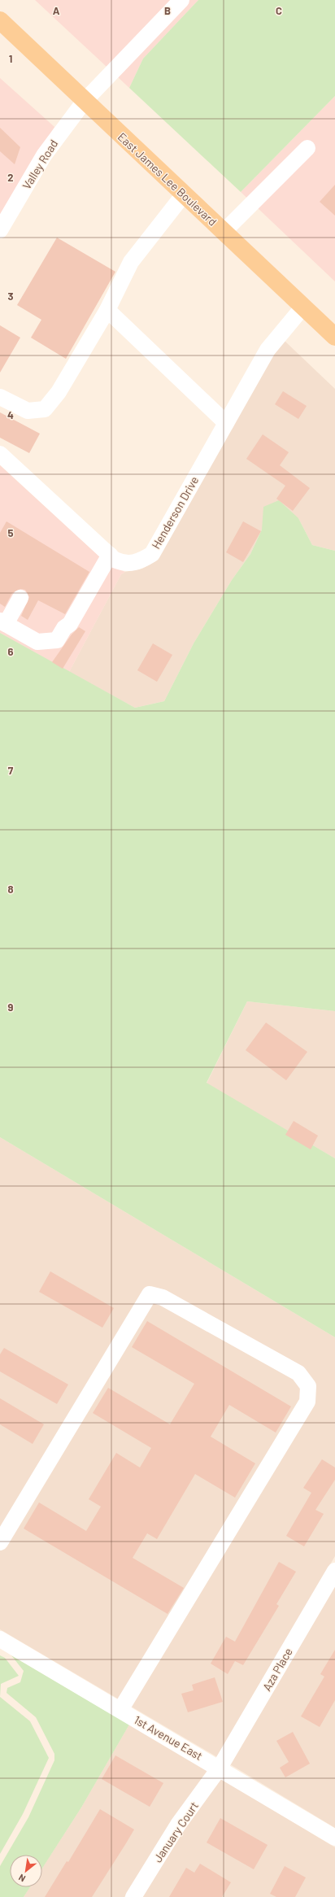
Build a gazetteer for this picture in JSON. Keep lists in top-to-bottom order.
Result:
{
  "streets": {
    "main road": ["East James Lee Boulevard"],
    "street": [
      "Valley Road",
      "Henderson Drive",
      "Aza Place",
      "1st Avenue East",
      "January Court"
    ]
  },
  "crossings": [
    ["Valley Road", "East James Lee Boulevard"],
    ["East James Lee Boulevard", "Henderson Drive"],
    ["Aza Place", "1st Avenue East"],
    ["Aza Place", "January Court"],
    ["1st Avenue East", "January Court"]
  ],
  "north": "bottom left",
  "grid": {
    "columns": ["A", "B", "C"],
    "rows": [
      "1",
      "2",
      "3",
      "4",
      "5",
      "6",
      "7",
      "8",
      "9"
    ]
  }
}
